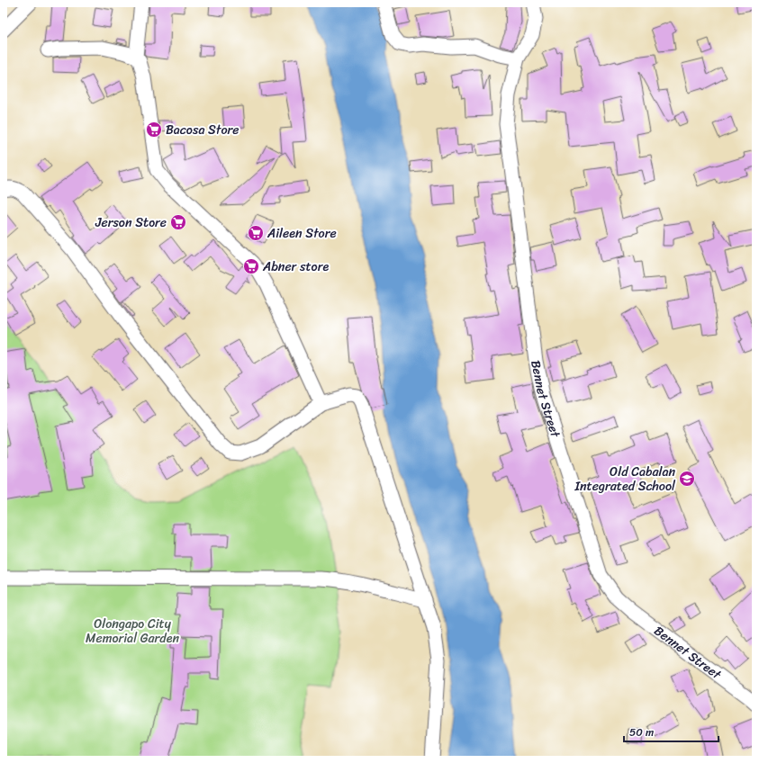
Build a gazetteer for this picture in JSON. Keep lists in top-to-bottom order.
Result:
{
  "streets": {
    "street": ["Bennet Street"]
  },
  "parks": ["Olongapo City Memorial Garden"],
  "places": {
    "supermarket": [
      "Bacosa Store",
      "Jerson Store",
      "Aileen Store",
      "Abner store"
    ],
    "school or university": ["Old Cabalan Integrated School"]
  },
  "scale_bar": "50 m"
}
